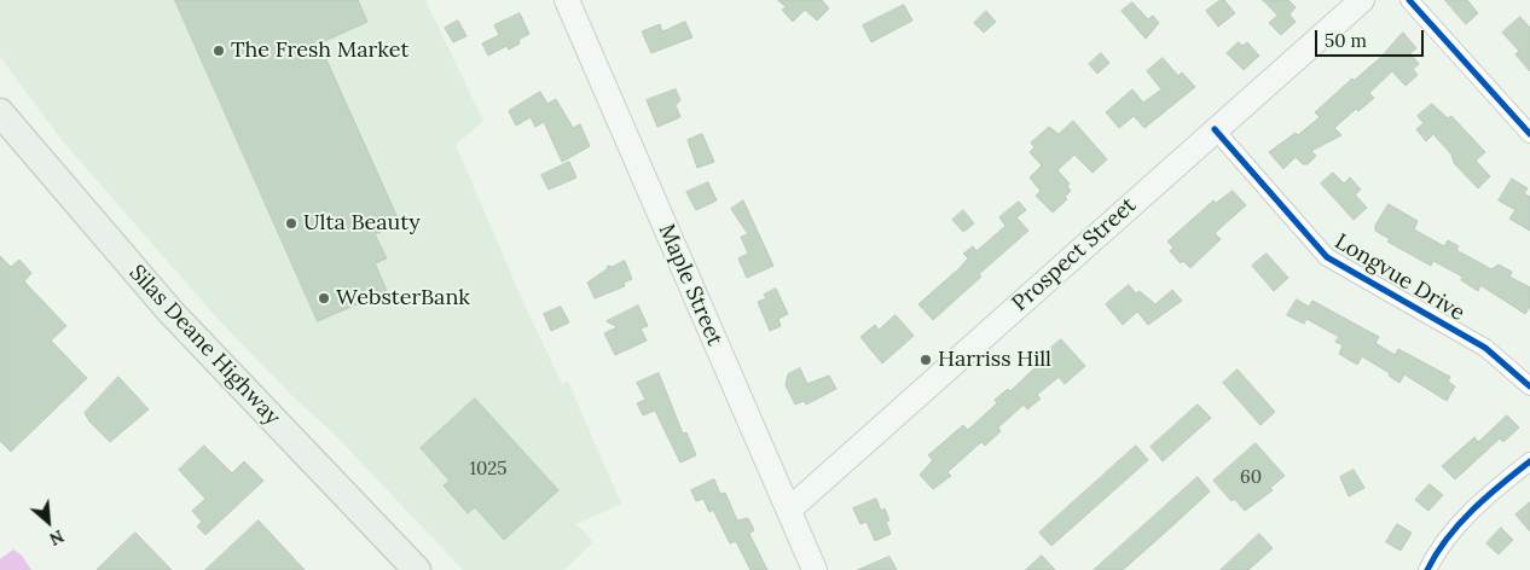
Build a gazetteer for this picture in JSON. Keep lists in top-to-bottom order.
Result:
{
  "streets": {
    "main road": ["Prospect Street", "Maple Street", "Silas Deane Highway"],
    "street": ["Longvue Drive"]
  },
  "crossings": [
    ["Prospect Street", "Longvue Drive"],
    ["Prospect Street", "Maple Street"]
  ],
  "places": [
    "The Fresh Market",
    "Ulta Beauty",
    "WebsterBank",
    "Harriss Hill"
  ],
  "house_numbers": ["1025", "60"],
  "scale_bar": "50 m",
  "north": "bottom right"
}
